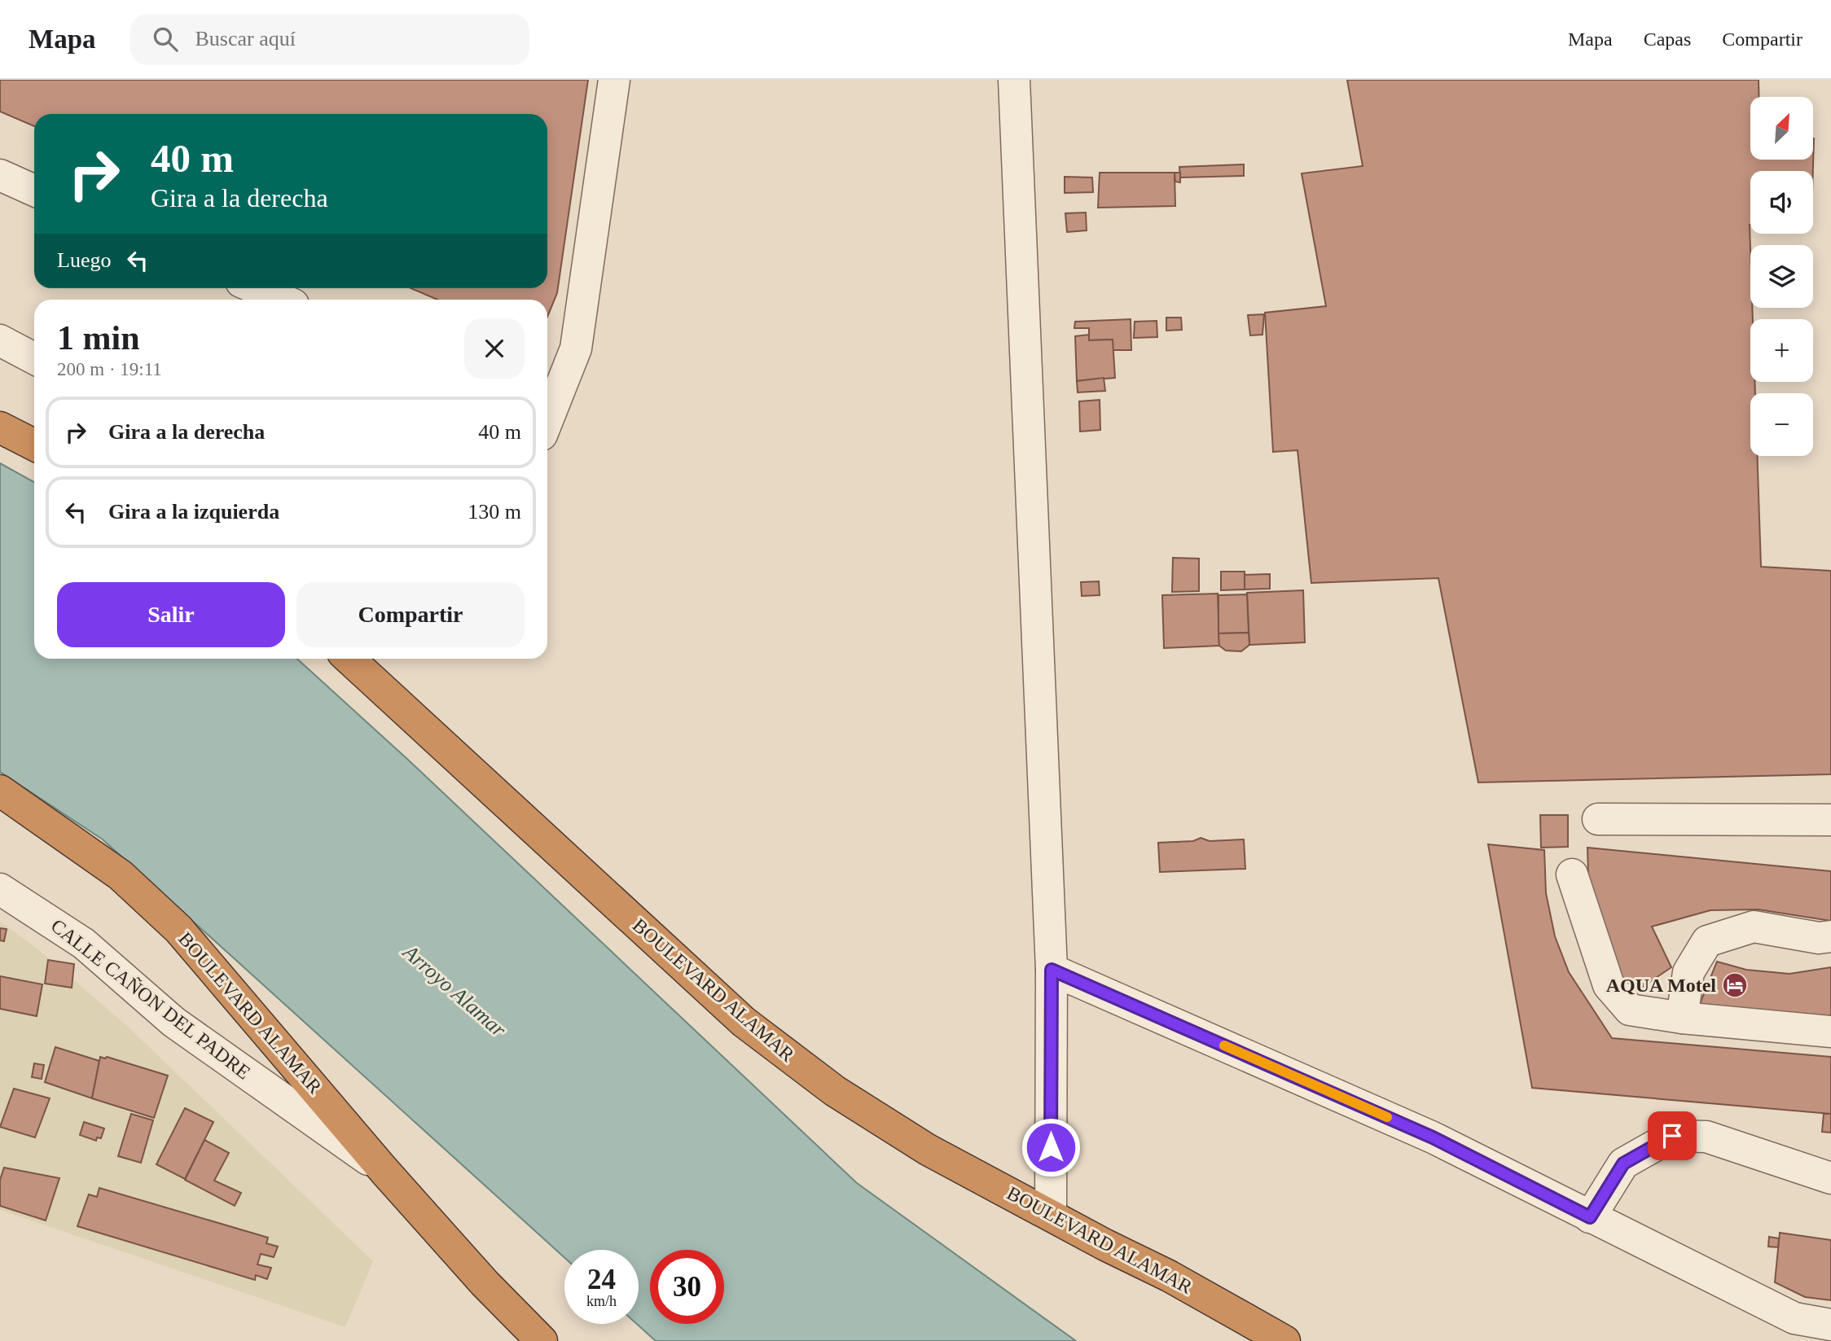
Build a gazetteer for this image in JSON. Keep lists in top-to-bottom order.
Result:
{
  "streets": {
    "highway": ["BOULEVARD ALAMAR"],
    "street": ["CALLE CAÑON DEL PADRE"]
  },
  "crossings": [
    ["BOULEVARD ALAMAR", "CALLE CAÑON DEL PADRE"]
  ],
  "water": ["Arroyo Alamar"],
  "places": {
    "hotel": ["AQUA Motel"]
  },
  "north": "top right",
  "page": {
    "header": "Mapa",
    "search": "Buscar aquí",
    "nav": ["Mapa", "Capas", "Compartir"],
    "map_buttons": ["+", "−"],
    "turn": ["40 m", "Gira a la derecha"],
    "then": "Luego",
    "heading": ["1 min", "200 m · 19:11"],
    "list": [
      {
        "name": "Gira a la derecha",
        "value": "40 m"
      },
      {
        "name": "Gira a la izquierda",
        "value": "130 m"
      }
    ],
    "buttons": ["Salir", "Compartir"],
    "speed": "24 km/h",
    "limit": "30"
  }
}
